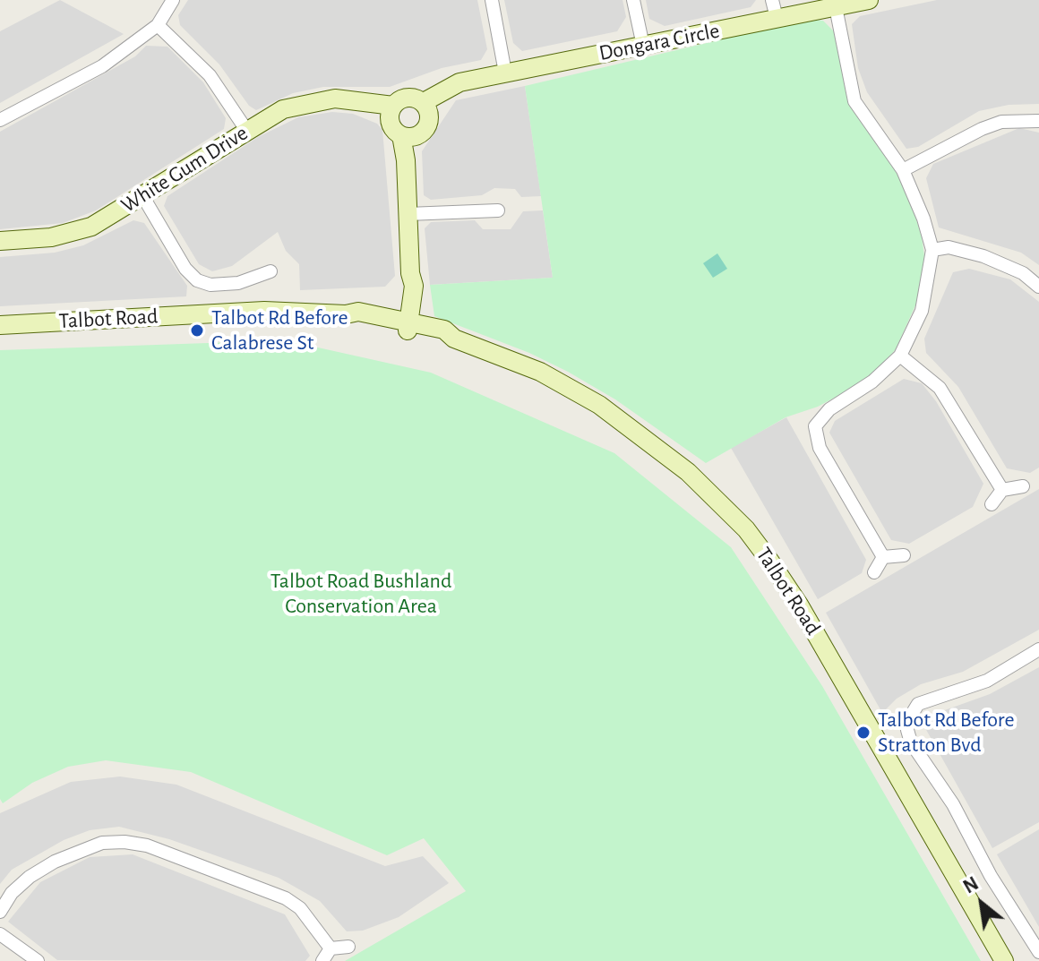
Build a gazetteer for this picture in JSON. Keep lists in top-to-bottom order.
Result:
{
  "streets": {
    "main road": ["Dongara Circle", "White Gum Drive", "Talbot Road"]
  },
  "crossings": [
    ["Dongara Circle", "White Gum Drive"]
  ],
  "parks": ["Talbot Road Bushland Conservation Area"],
  "places": ["Talbot Rd Before Calabrese St", "Talbot Rd Before Stratton Bvd"],
  "north": "top left"
}
